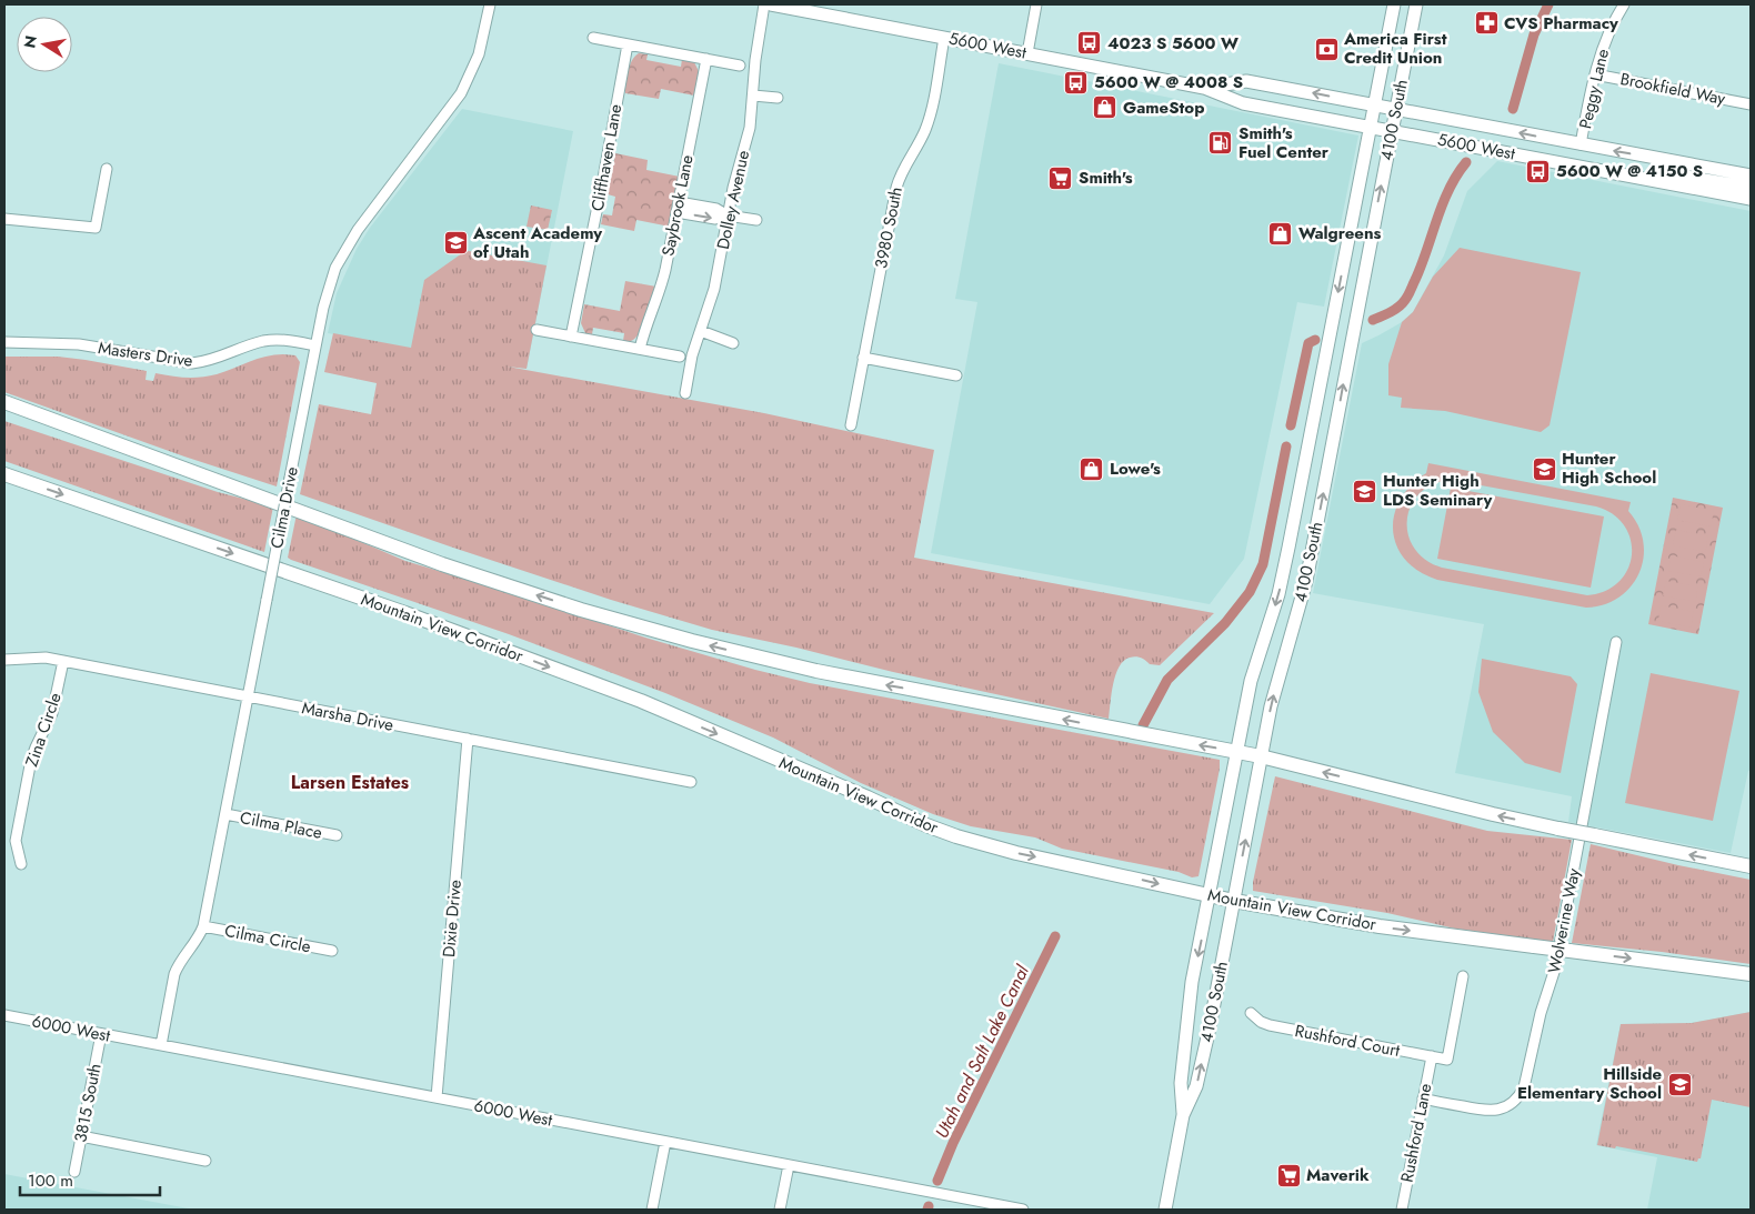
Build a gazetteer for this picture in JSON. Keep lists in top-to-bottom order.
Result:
{
  "streets": {
    "highway": ["Mountain View Corridor"],
    "main road": ["5600 West", "4100 South"],
    "street": [
      "Peggy Lane",
      "Brookfield Way",
      "Cliffhaven Lane",
      "Dolley Avenue",
      "Saybrook Lane",
      "3980 South",
      "Masters Drive",
      "Cilma Drive",
      "Marsha Drive",
      "Zina Circle",
      "Cilma Place",
      "Dixie Drive",
      "Wolverine Way",
      "Cilma Circle",
      "6000 West",
      "Rushford Court",
      "3815 South",
      "Rushford Lane"
    ]
  },
  "crossings": [
    ["5600 West", "Peggy Lane"],
    ["5600 West", "4100 South"],
    ["5600 West", "3980 South"],
    ["Peggy Lane", "Brookfield Way"],
    ["4100 South", "Mountain View Corridor"],
    ["Masters Drive", "Cilma Drive"],
    ["Cilma Drive", "Marsha Drive"],
    ["Cilma Drive", "Cilma Place"],
    ["Cilma Drive", "Cilma Circle"],
    ["Cilma Drive", "6000 West"],
    ["Marsha Drive", "Zina Circle"],
    ["Marsha Drive", "Dixie Drive"],
    ["Dixie Drive", "6000 West"],
    ["Wolverine Way", "Rushford Lane"],
    ["6000 West", "3815 South"],
    ["Rushford Court", "Rushford Lane"]
  ],
  "districts": ["Larsen Estates"],
  "water": ["Utah and Salt Lake Canal"],
  "places": {
    "pharmacy": ["CVS Pharmacy"],
    "bus stop": ["4023 S 5600 W", "5600 W @ 4008 S", "5600 W @ 4150 S"],
    "bank": ["America First Credit Union"],
    "shop": ["GameStop", "Walgreens", "Lowe's"],
    "fuel station": ["Smith's Fuel Center"],
    "supermarket": ["Smith's", "Maverik"],
    "school or university": [
      "Ascent Academy of Utah",
      "Hunter High School",
      "Hunter High LDS Seminary",
      "Hillside Elementary School"
    ]
  },
  "scale_bar": "100 m",
  "north": "left"
}
